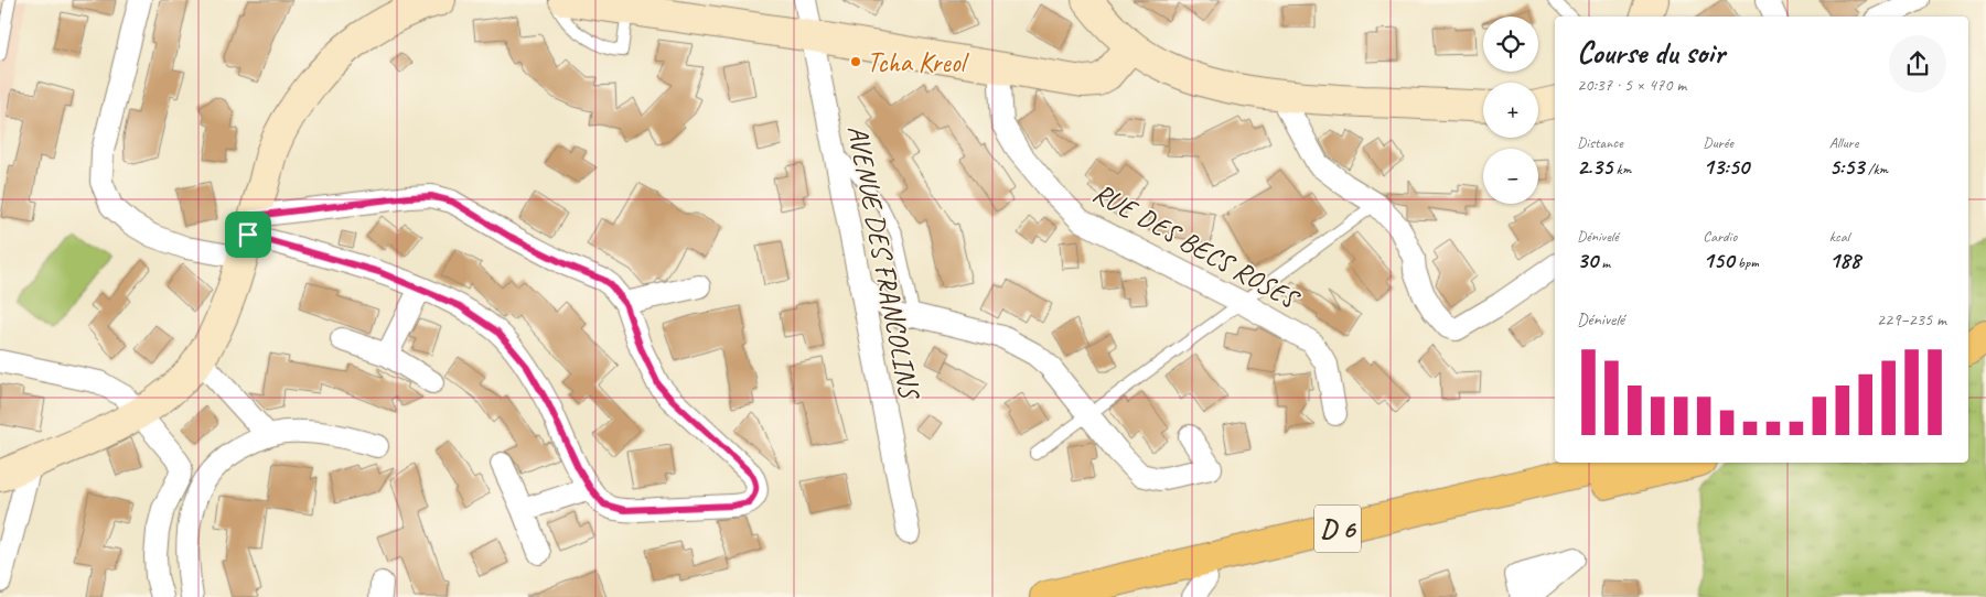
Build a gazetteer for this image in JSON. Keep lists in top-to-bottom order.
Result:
{
  "streets": {
    "main road": ["D 6"],
    "street": ["RUE DES BECS ROSES", "AVENUE DES FRANCOLINS"]
  },
  "places": ["Tcha Kreol"],
  "page": {
    "map_buttons": ["+", "−"],
    "heading": ["Course du soir", "20:37 · 5 × 470 m"],
    "stats": [
      ["Distance", "2.35 km"],
      ["Durée", "13:50"],
      ["Allure", "5:53 /km"],
      ["Dénivelé", "30 m"],
      ["Cardio", "150 bpm"],
      ["kcal", "188"]
    ],
    "chart": ["Dénivelé", "229–235 m"]
  }
}
